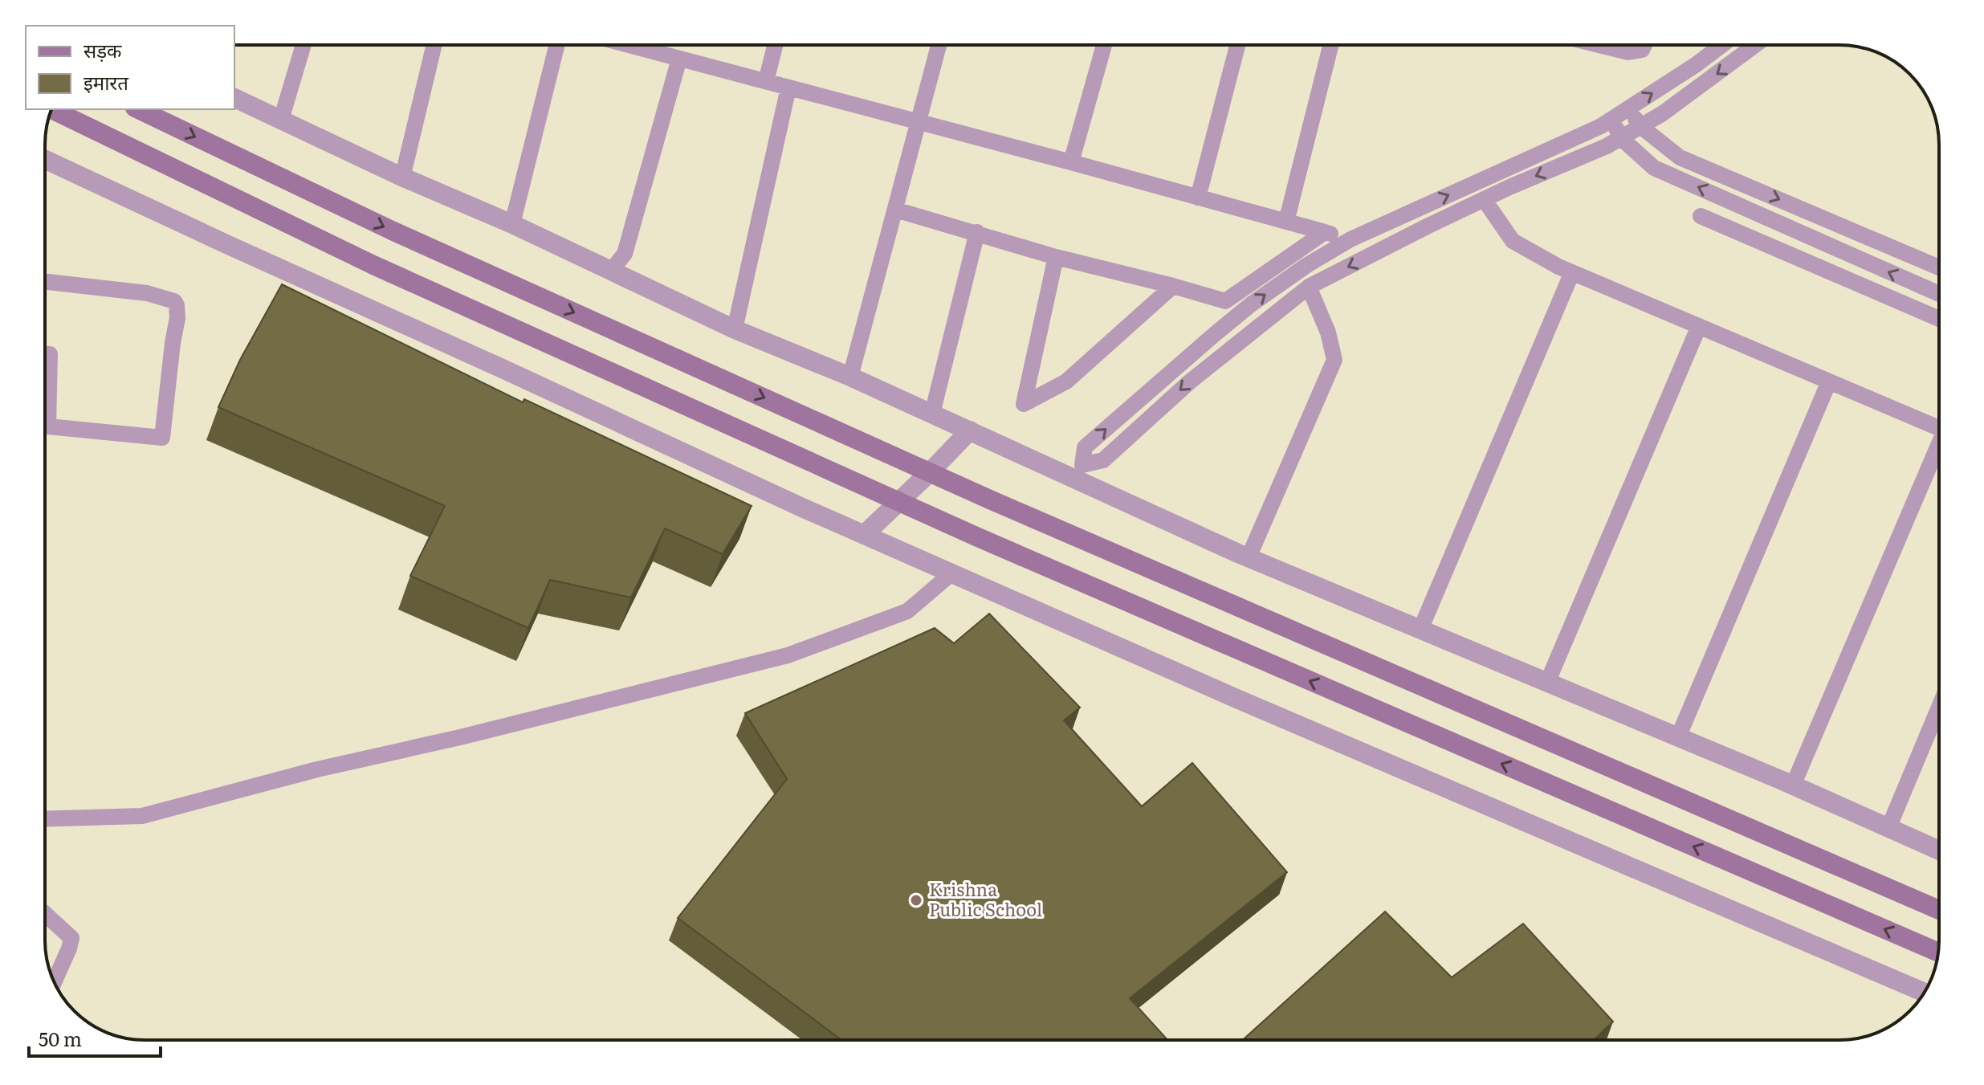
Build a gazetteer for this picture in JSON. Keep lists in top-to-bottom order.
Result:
{
  "places": ["Krishna Public School"],
  "legend": ["सड़क", "इमारत"],
  "scale_bar": "50 m"
}
